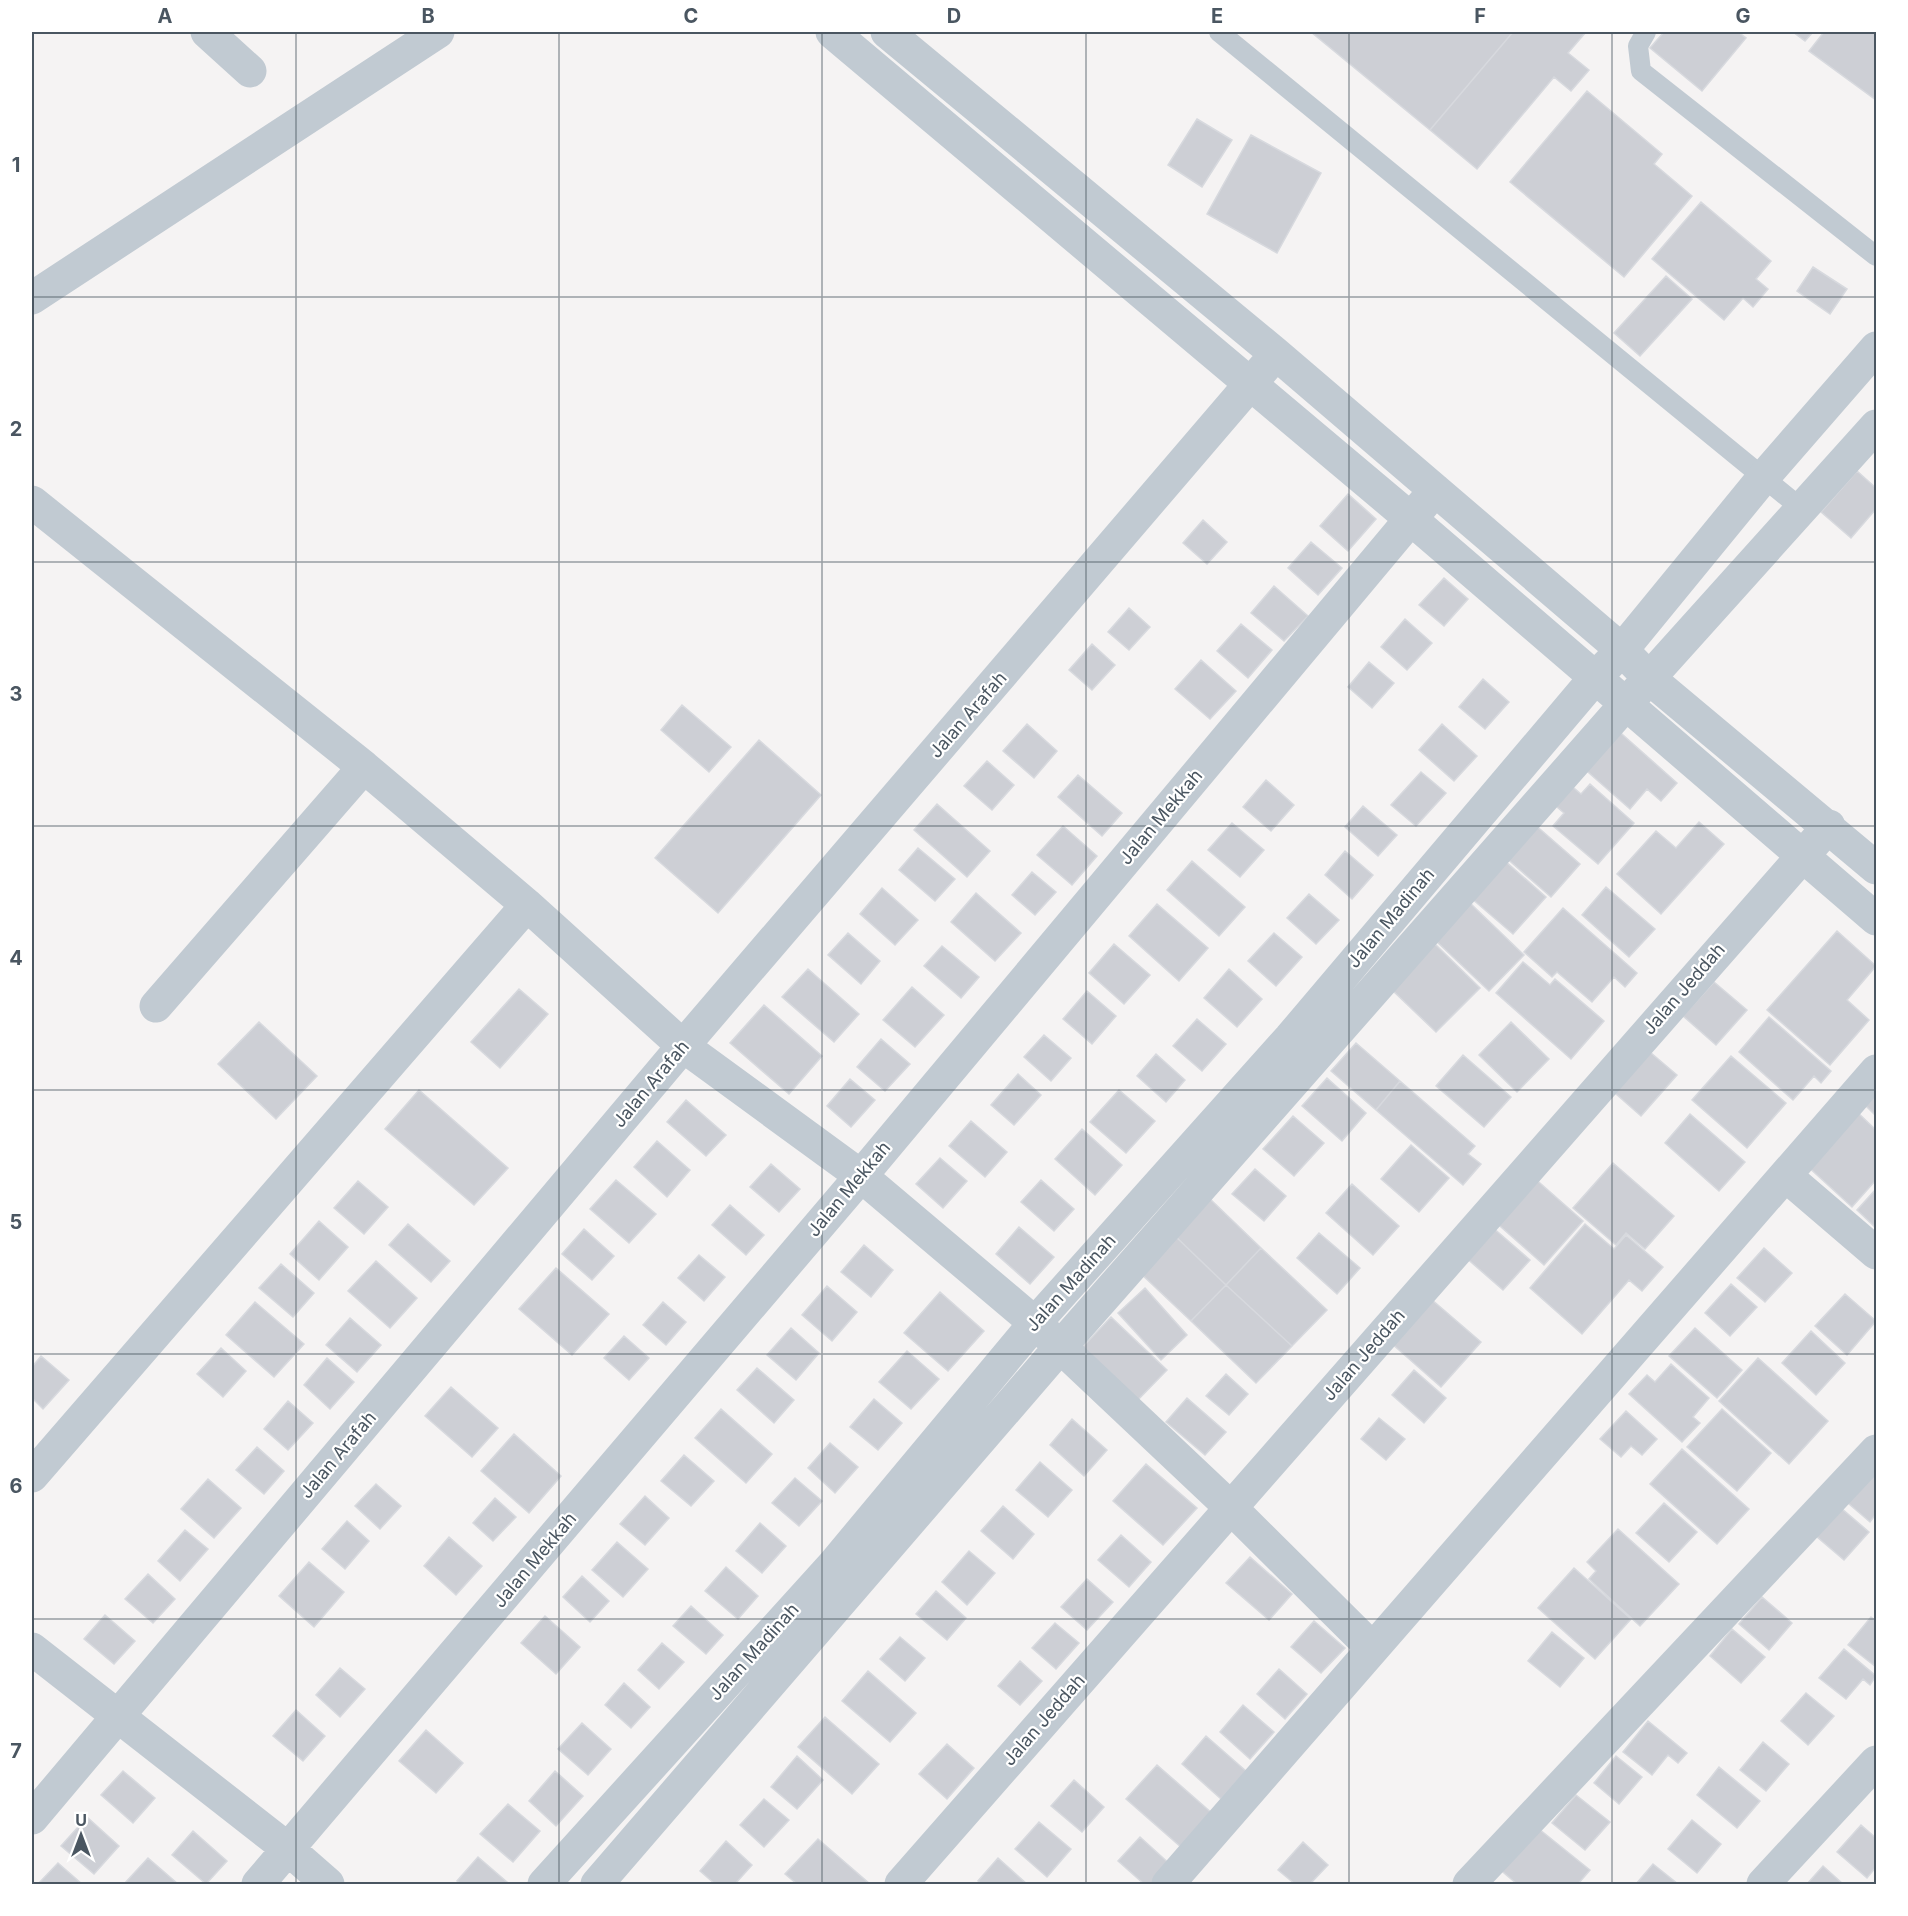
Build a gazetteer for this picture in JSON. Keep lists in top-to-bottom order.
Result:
{
  "streets": {
    "street": [
      "Jalan Arafah",
      "Jalan Mekkah",
      "Jalan Madinah",
      "Jalan Jeddah"
    ]
  },
  "north": "top",
  "grid": {
    "columns": [
      "A",
      "B",
      "C",
      "D",
      "E",
      "F",
      "G"
    ],
    "rows": [
      "1",
      "2",
      "3",
      "4",
      "5",
      "6",
      "7"
    ]
  }
}
